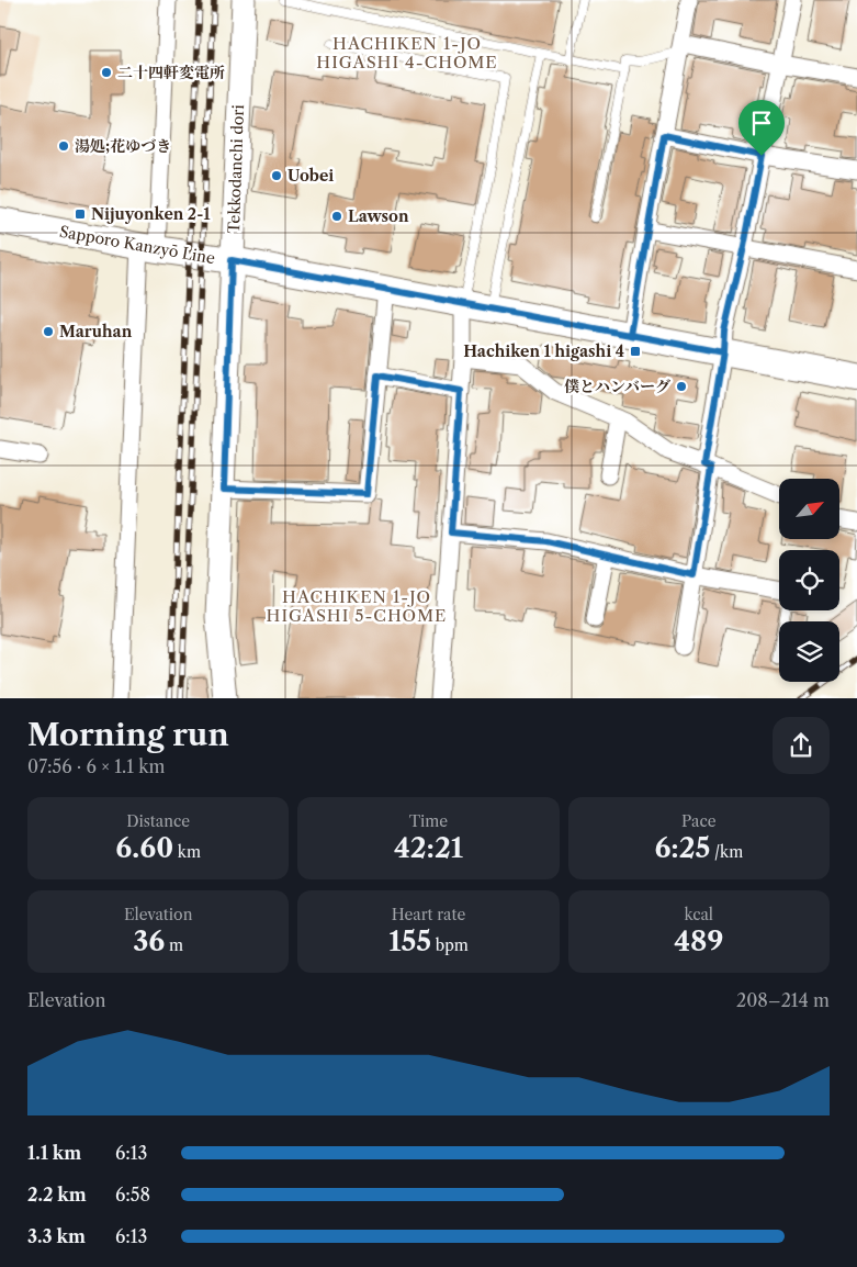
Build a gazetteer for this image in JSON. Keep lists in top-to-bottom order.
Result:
{
  "streets": {
    "main road": ["Sapporo Kanzyō Line"],
    "street": ["Tekkodanchi dori"]
  },
  "crossings": [
    ["Tekkodanchi dori", "Sapporo Kanzyō Line"]
  ],
  "districts": ["HACHIKEN 1-JO HIGASHI 4-CHOME", "HACHIKEN 1-JO HIGASHI 5-CHOME"],
  "places": {
    "other": [
      "二十四軒変電所",
      "湯処;花ゆづき",
      "Uobei",
      "Lawson",
      "Maruhan",
      "僕とハンバーグ"
    ],
    "transit": ["Nijuyonken 2-1", "Hachiken 1 higashi 4"]
  },
  "north": "top right",
  "page": {
    "heading": ["Morning run", "07:56 · 6 × 1.1 km"],
    "stats": [
      ["Distance", "6.60 km"],
      ["Time", "42:21"],
      ["Pace", "6:25 /km"],
      ["Elevation", "36 m"],
      ["Heart rate", "155 bpm"],
      ["kcal", "489"]
    ],
    "chart": ["Elevation", "208–214 m"],
    "list": [
      {
        "name": "1.1 km",
        "note": "6:13"
      },
      {
        "name": "2.2 km",
        "note": "6:58"
      },
      {
        "name": "3.3 km",
        "note": "6:13"
      }
    ]
  }
}
